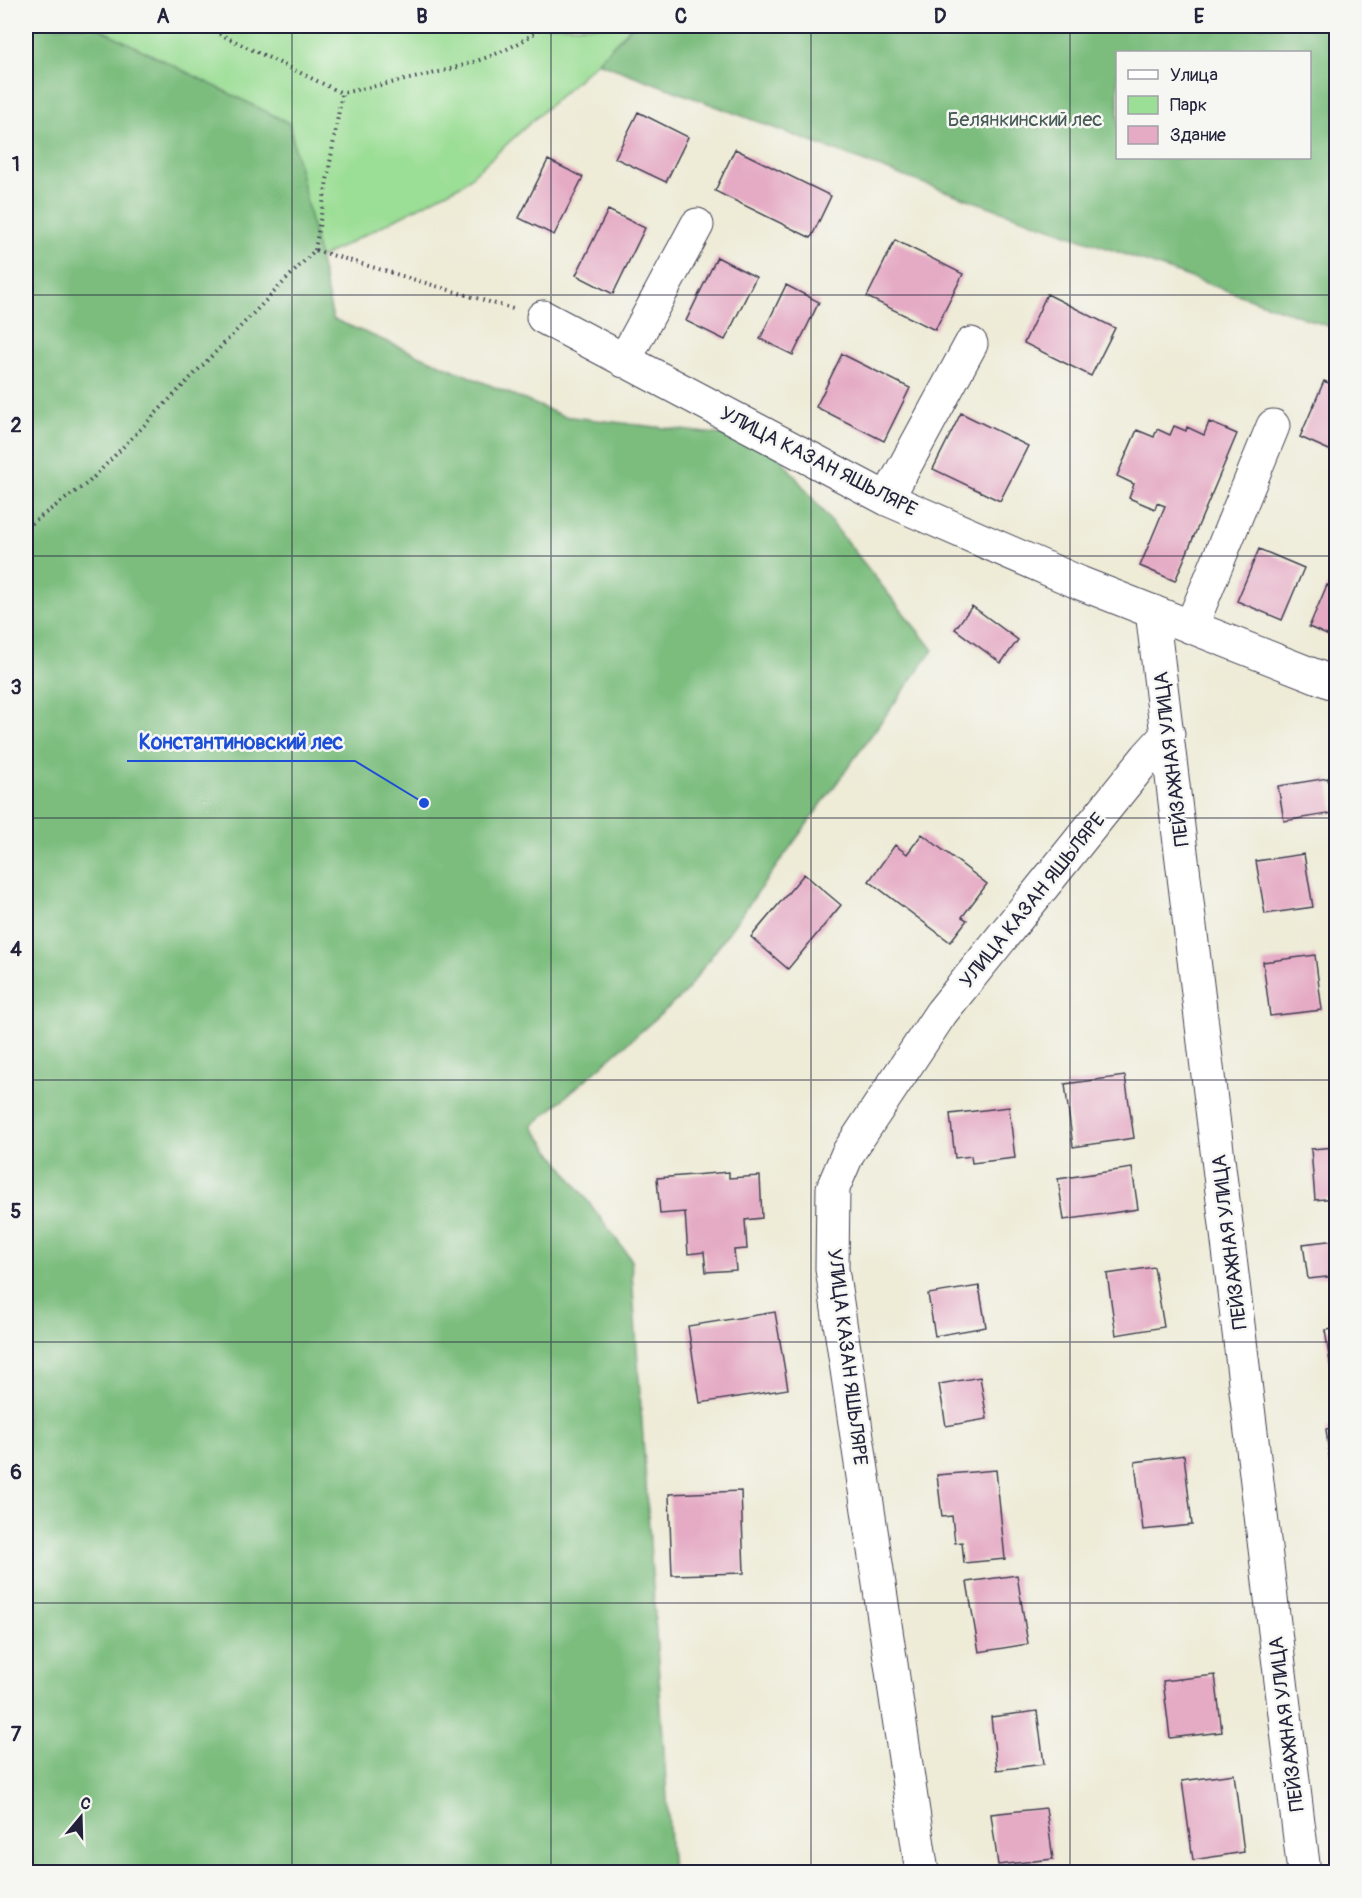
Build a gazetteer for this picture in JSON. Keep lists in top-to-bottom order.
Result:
{
  "streets": {
    "street": ["УЛИЦА КАЗАН ЯШЬЛЯРЕ", "ПЕЙЗАЖНАЯ УЛИЦА"]
  },
  "crossings": [
    ["УЛИЦА КАЗАН ЯШЬЛЯРЕ", "ПЕЙЗАЖНАЯ УЛИЦА"]
  ],
  "parks": ["Белянкинский лес"],
  "places": ["Константиновский лес"],
  "legend": ["Улица", "Парк", "Здание"],
  "north": "top",
  "grid": {
    "columns": [
      "A",
      "B",
      "C",
      "D",
      "E"
    ],
    "rows": [
      "1",
      "2",
      "3",
      "4",
      "5",
      "6",
      "7"
    ]
  }
}
